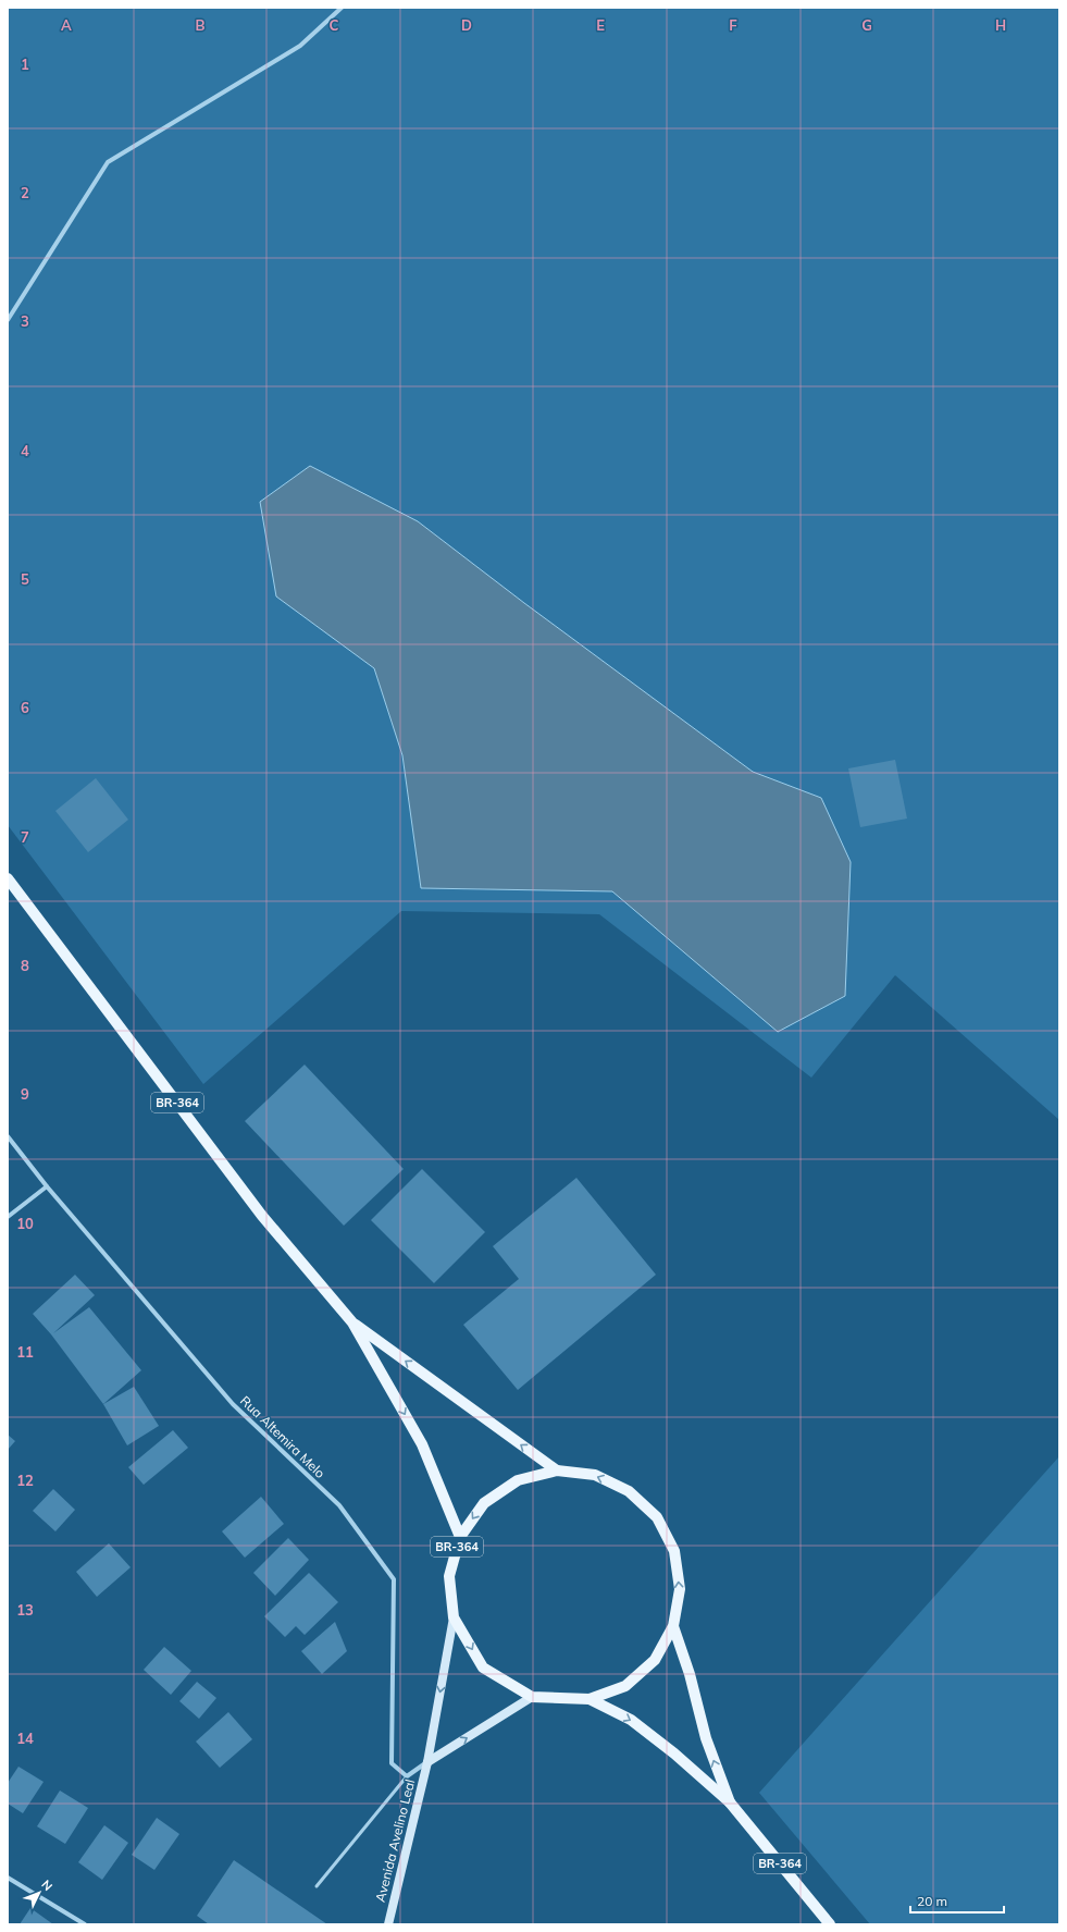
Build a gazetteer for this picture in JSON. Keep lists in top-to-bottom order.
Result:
{
  "streets": {
    "main road": ["BR-364", "Avenida Avelino Leal"],
    "street": ["Rua Altemira Melo"]
  },
  "crossings": [
    ["BR-364", "Avenida Avelino Leal"]
  ],
  "one_way": ["Avenida Avelino Leal"],
  "scale_bar": "20 m",
  "north": "top right",
  "grid": {
    "columns": [
      "A",
      "B",
      "C",
      "D",
      "E",
      "F",
      "G",
      "H"
    ],
    "rows": [
      "1",
      "2",
      "3",
      "4",
      "5",
      "6",
      "7",
      "8",
      "9",
      "10",
      "11",
      "12",
      "13",
      "14"
    ]
  }
}
